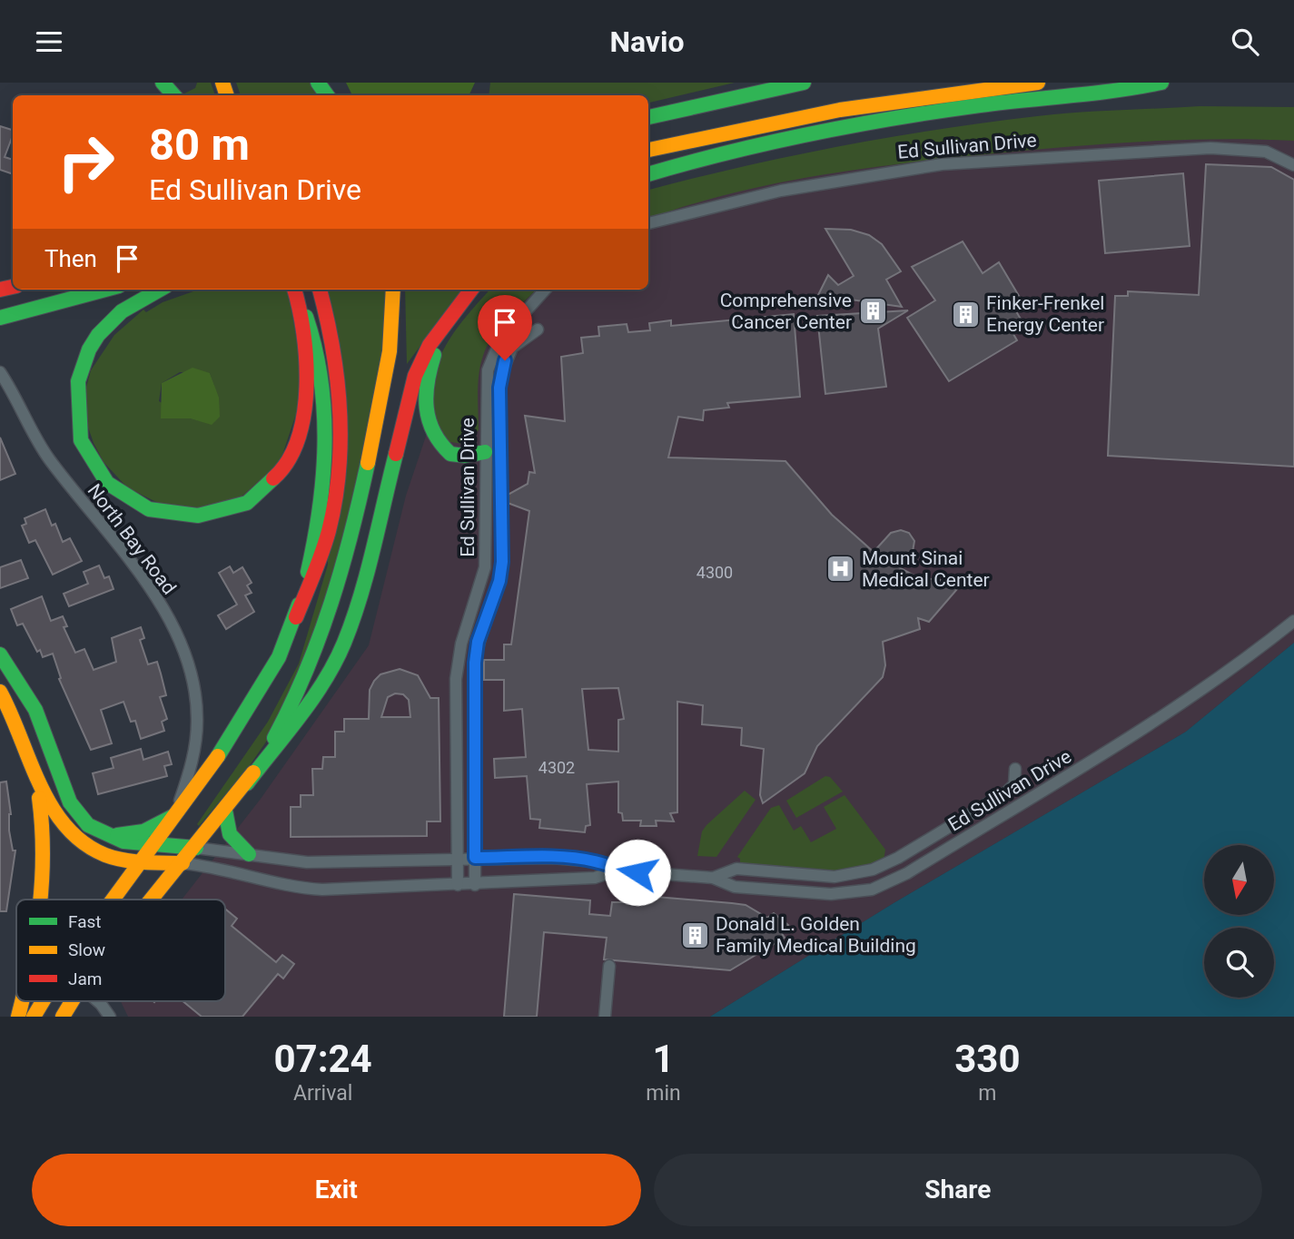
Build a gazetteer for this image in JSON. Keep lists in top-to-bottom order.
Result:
{
  "streets": {
    "street": ["Ed Sullivan Drive", "North Bay Road"]
  },
  "places": {
    "building": ["Comprehensive Cancer Center", "Finker-Frenkel Energy Center", "Donald L. Golden Family Medical Building"],
    "hospital": ["Mount Sinai Medical Center"]
  },
  "house_numbers": ["4300", "4302"],
  "legend": ["Fast", "Slow", "Jam"],
  "north": "bottom",
  "page": {
    "header": "Navio",
    "turn": ["80 m", "Ed Sullivan Drive"],
    "then": "Then",
    "eta": [
      "07:24",
      "Arrival",
      "1",
      "min",
      "330",
      "m"
    ],
    "buttons": ["Exit", "Share"]
  }
}
